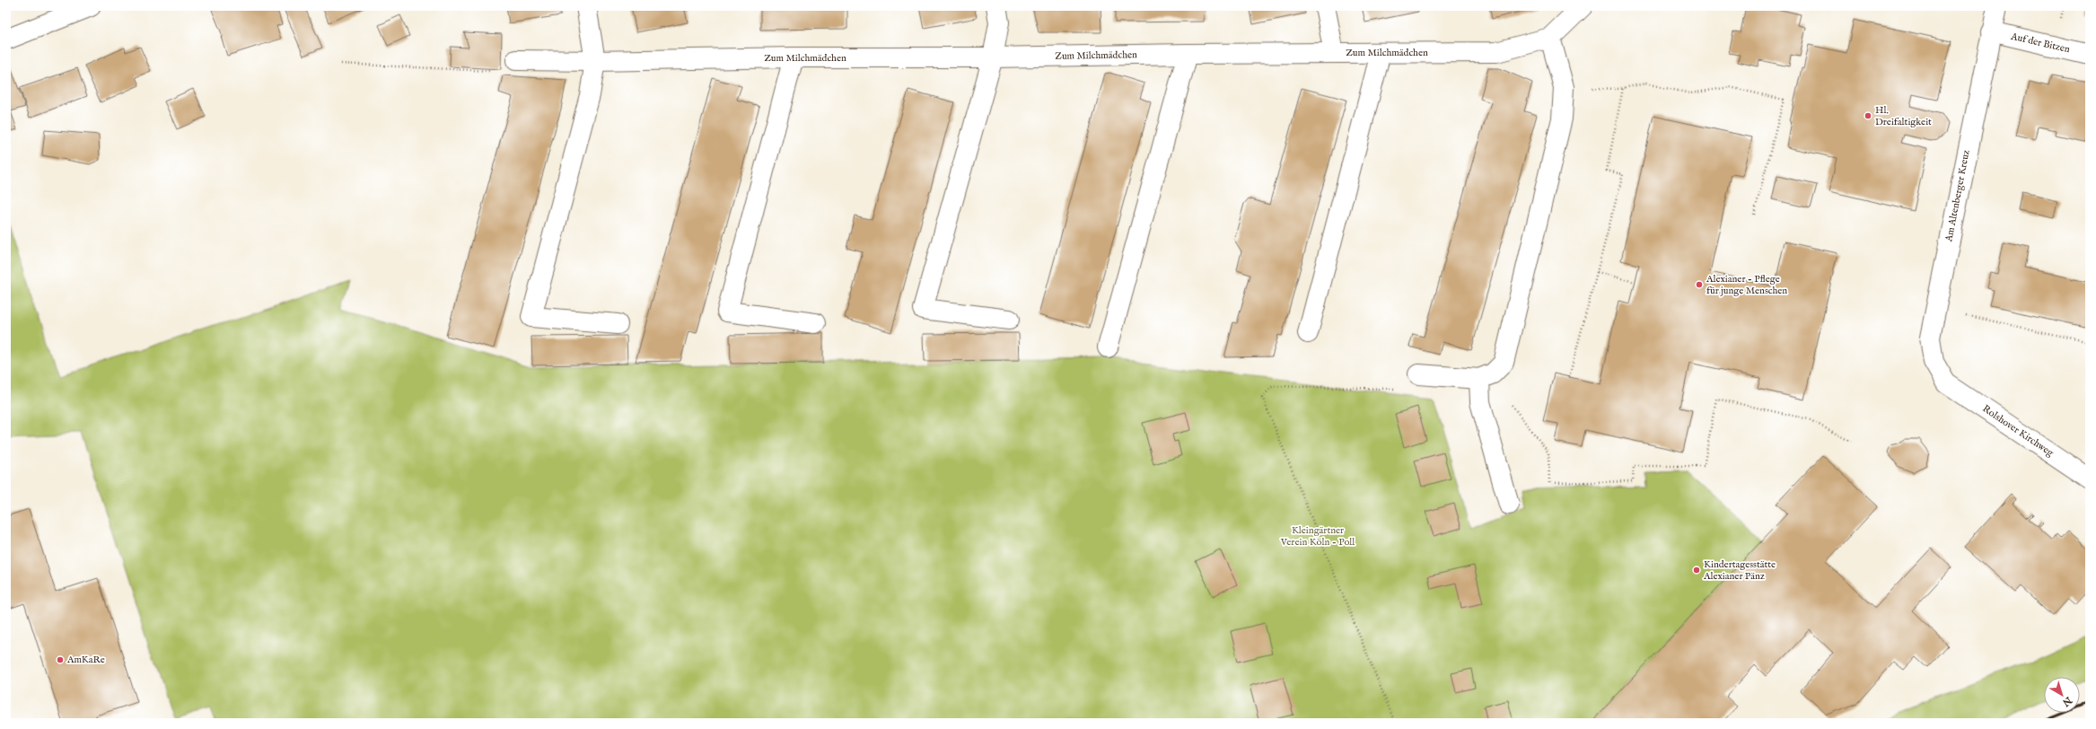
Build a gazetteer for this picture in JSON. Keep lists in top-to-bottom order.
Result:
{
  "streets": {
    "street": [
      "Auf der Bitzen",
      "Zum Milchmädchen",
      "Am Altenberger Kreuz",
      "Rolshover Kirchweg"
    ]
  },
  "crossings": [
    ["Auf der Bitzen", "Am Altenberger Kreuz"],
    ["Am Altenberger Kreuz", "Rolshover Kirchweg"]
  ],
  "parks": ["Kleingärtner Verein Köln - Poll"],
  "places": [
    "Hl. Dreifaltigkeit",
    "Alexianer - Pflege für junge Menschen",
    "Kindertagesstätte Alexianer Pänz",
    "AmKaRe"
  ],
  "north": "bottom right"
}
